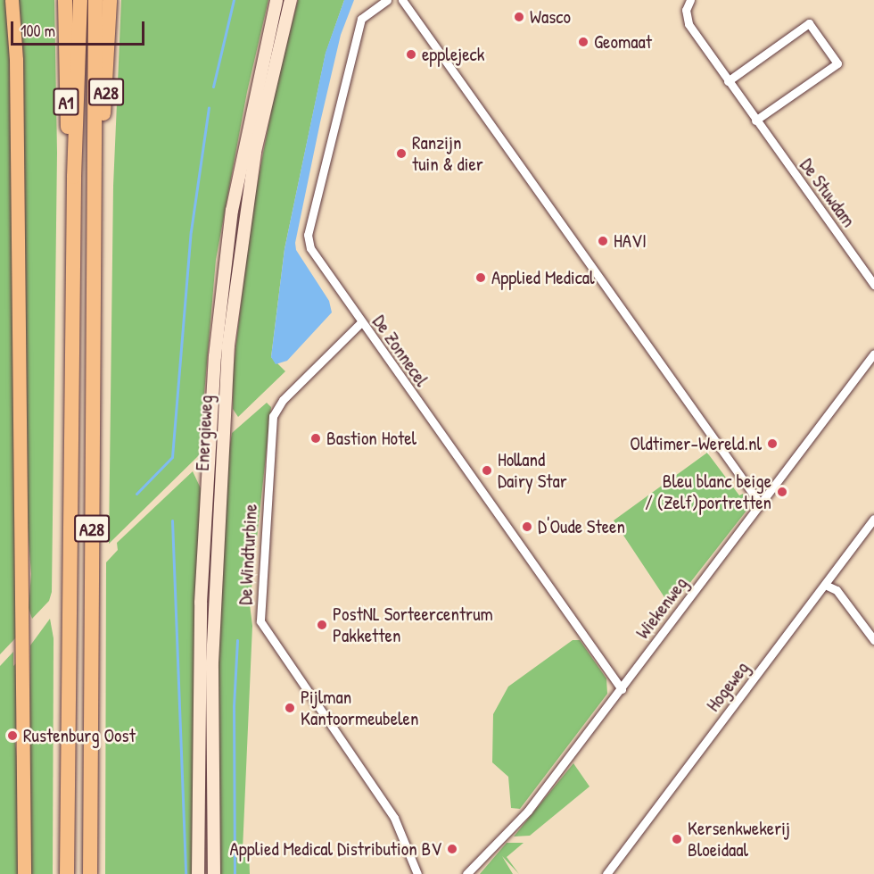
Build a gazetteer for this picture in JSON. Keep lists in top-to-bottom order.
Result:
{
  "streets": {
    "highway": ["A28", "A1"],
    "main road": ["Energieweg"],
    "street": [
      "De Stuwdam",
      "De Zonnecel",
      "De Windturbine",
      "Wiekenweg",
      "Hogeweg"
    ]
  },
  "crossings": [
    ["A28", "A1"],
    ["De Zonnecel", "De Windturbine"],
    ["De Zonnecel", "Wiekenweg"]
  ],
  "places": [
    "Wasco",
    "Geomaat",
    "epplejeck",
    "Ranzijn tuin & dier",
    "HAVI",
    "Applied Medical",
    "Bastion Hotel",
    "Oldtimer-Wereld.nl",
    "Holland Dairy Star",
    "Bleu blanc beige / (Zelf)portretten",
    "D'Oude Steen",
    "PostNL Sorteercentrum Pakketten",
    "Pijlman Kantoormeubelen",
    "Rustenburg Oost",
    "Kersenkwekerij Bloeidaal",
    "Applied Medical Distribution BV"
  ],
  "scale_bar": "100 m"
}
